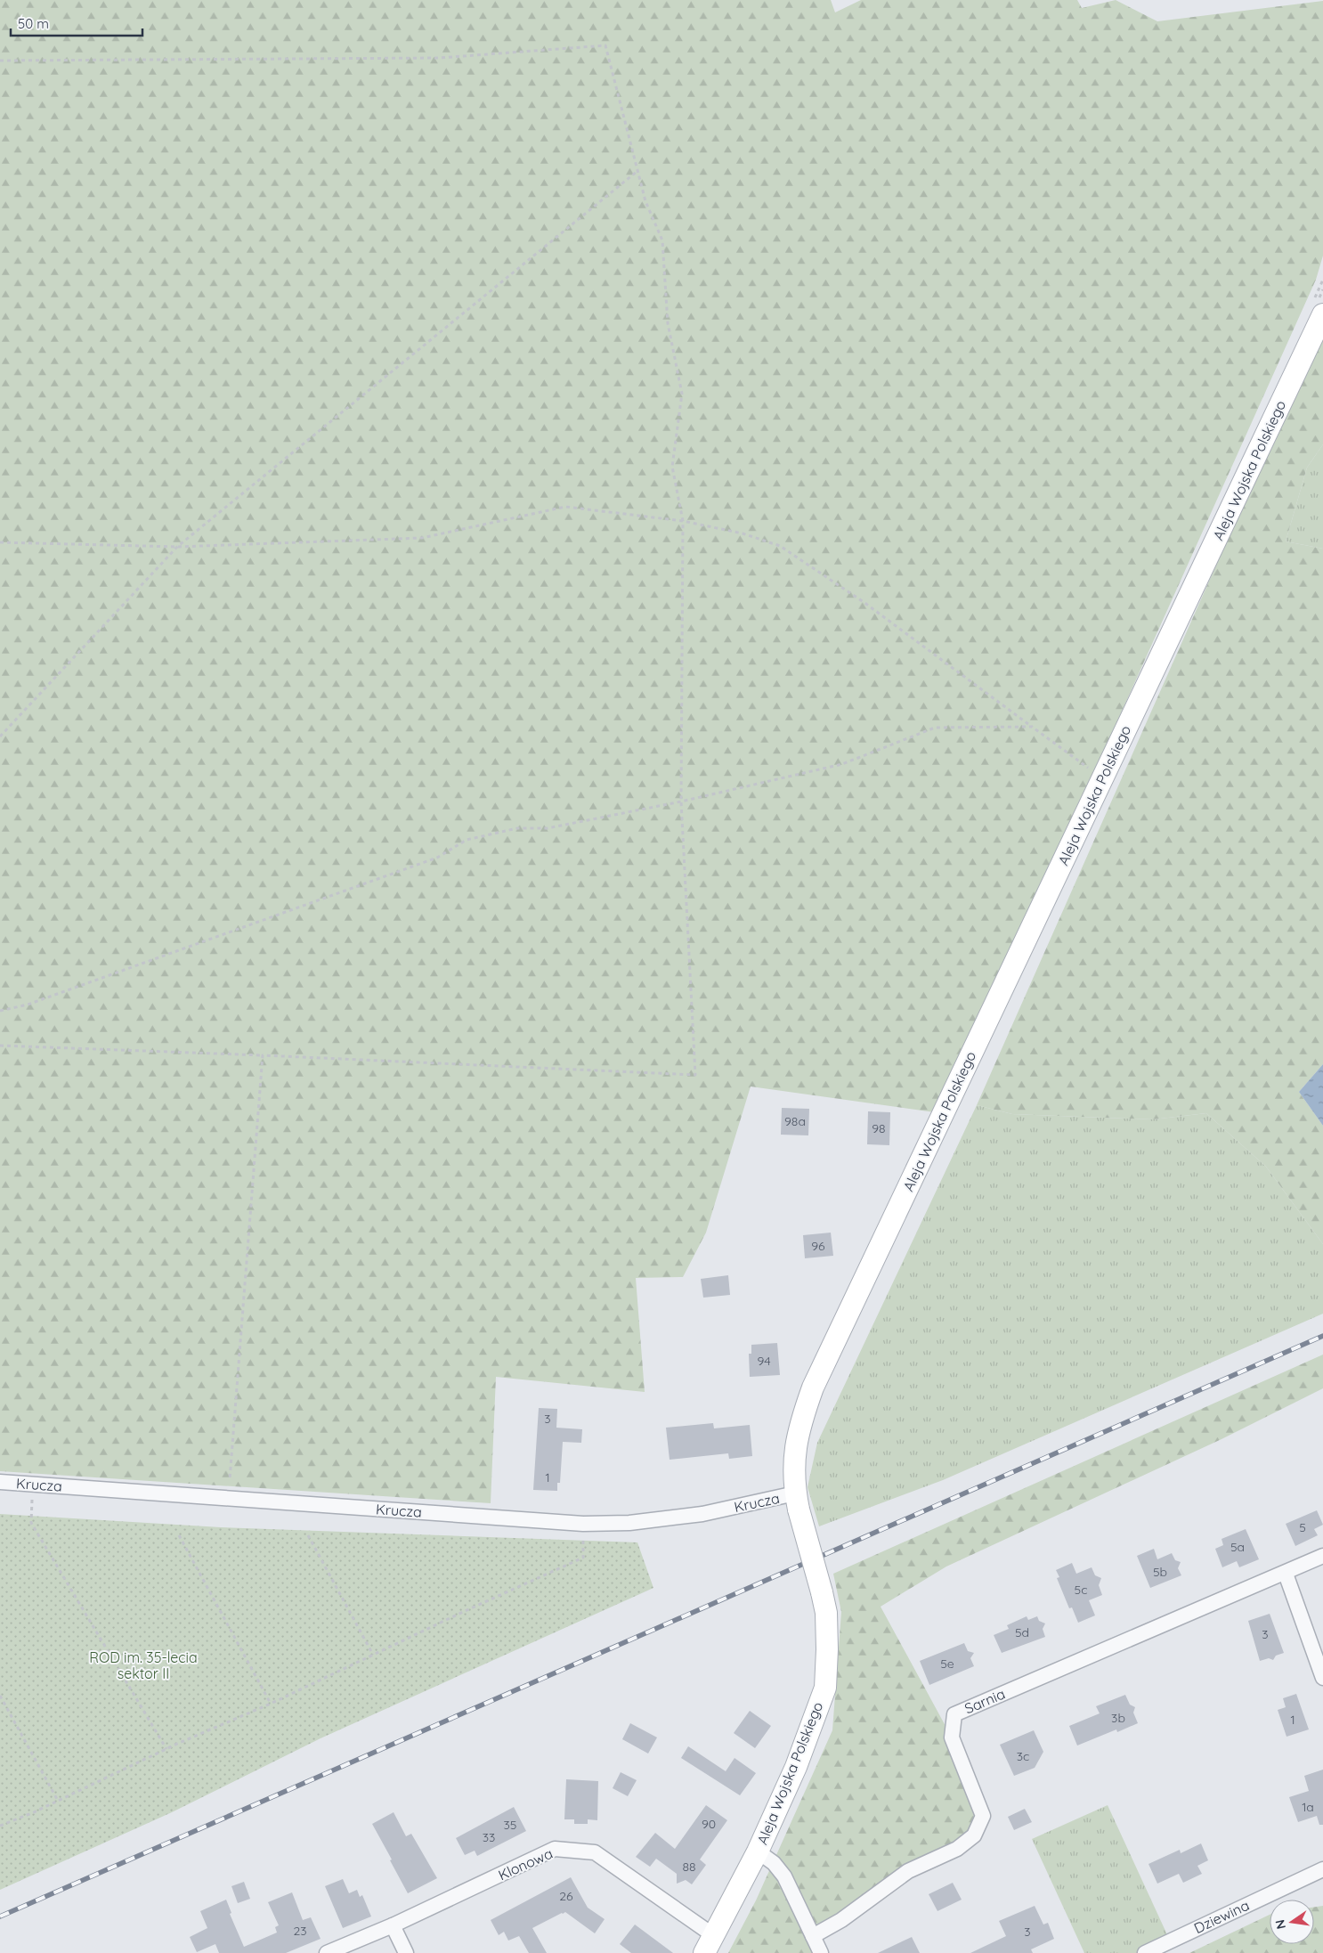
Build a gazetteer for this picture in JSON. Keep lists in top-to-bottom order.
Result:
{
  "streets": {
    "street": [
      "Aleja Wojska Polskiego",
      "Krucza",
      "Sarnia",
      "Klonowa",
      "Dziewina"
    ]
  },
  "crossings": [
    ["Aleja Wojska Polskiego", "Krucza"],
    ["Aleja Wojska Polskiego", "Klonowa"]
  ],
  "parks": ["ROD im. 35-lecia sektor II"],
  "house_numbers": [
    "98a",
    "98",
    "96",
    "94",
    "3",
    "1",
    "5",
    "5a",
    "5b",
    "5c",
    "5d",
    "3",
    "5e",
    "3b",
    "1",
    "3c",
    "1a",
    "90",
    "35",
    "33",
    "88",
    "26",
    "23",
    "3"
  ],
  "scale_bar": "50 m",
  "north": "left"
}
